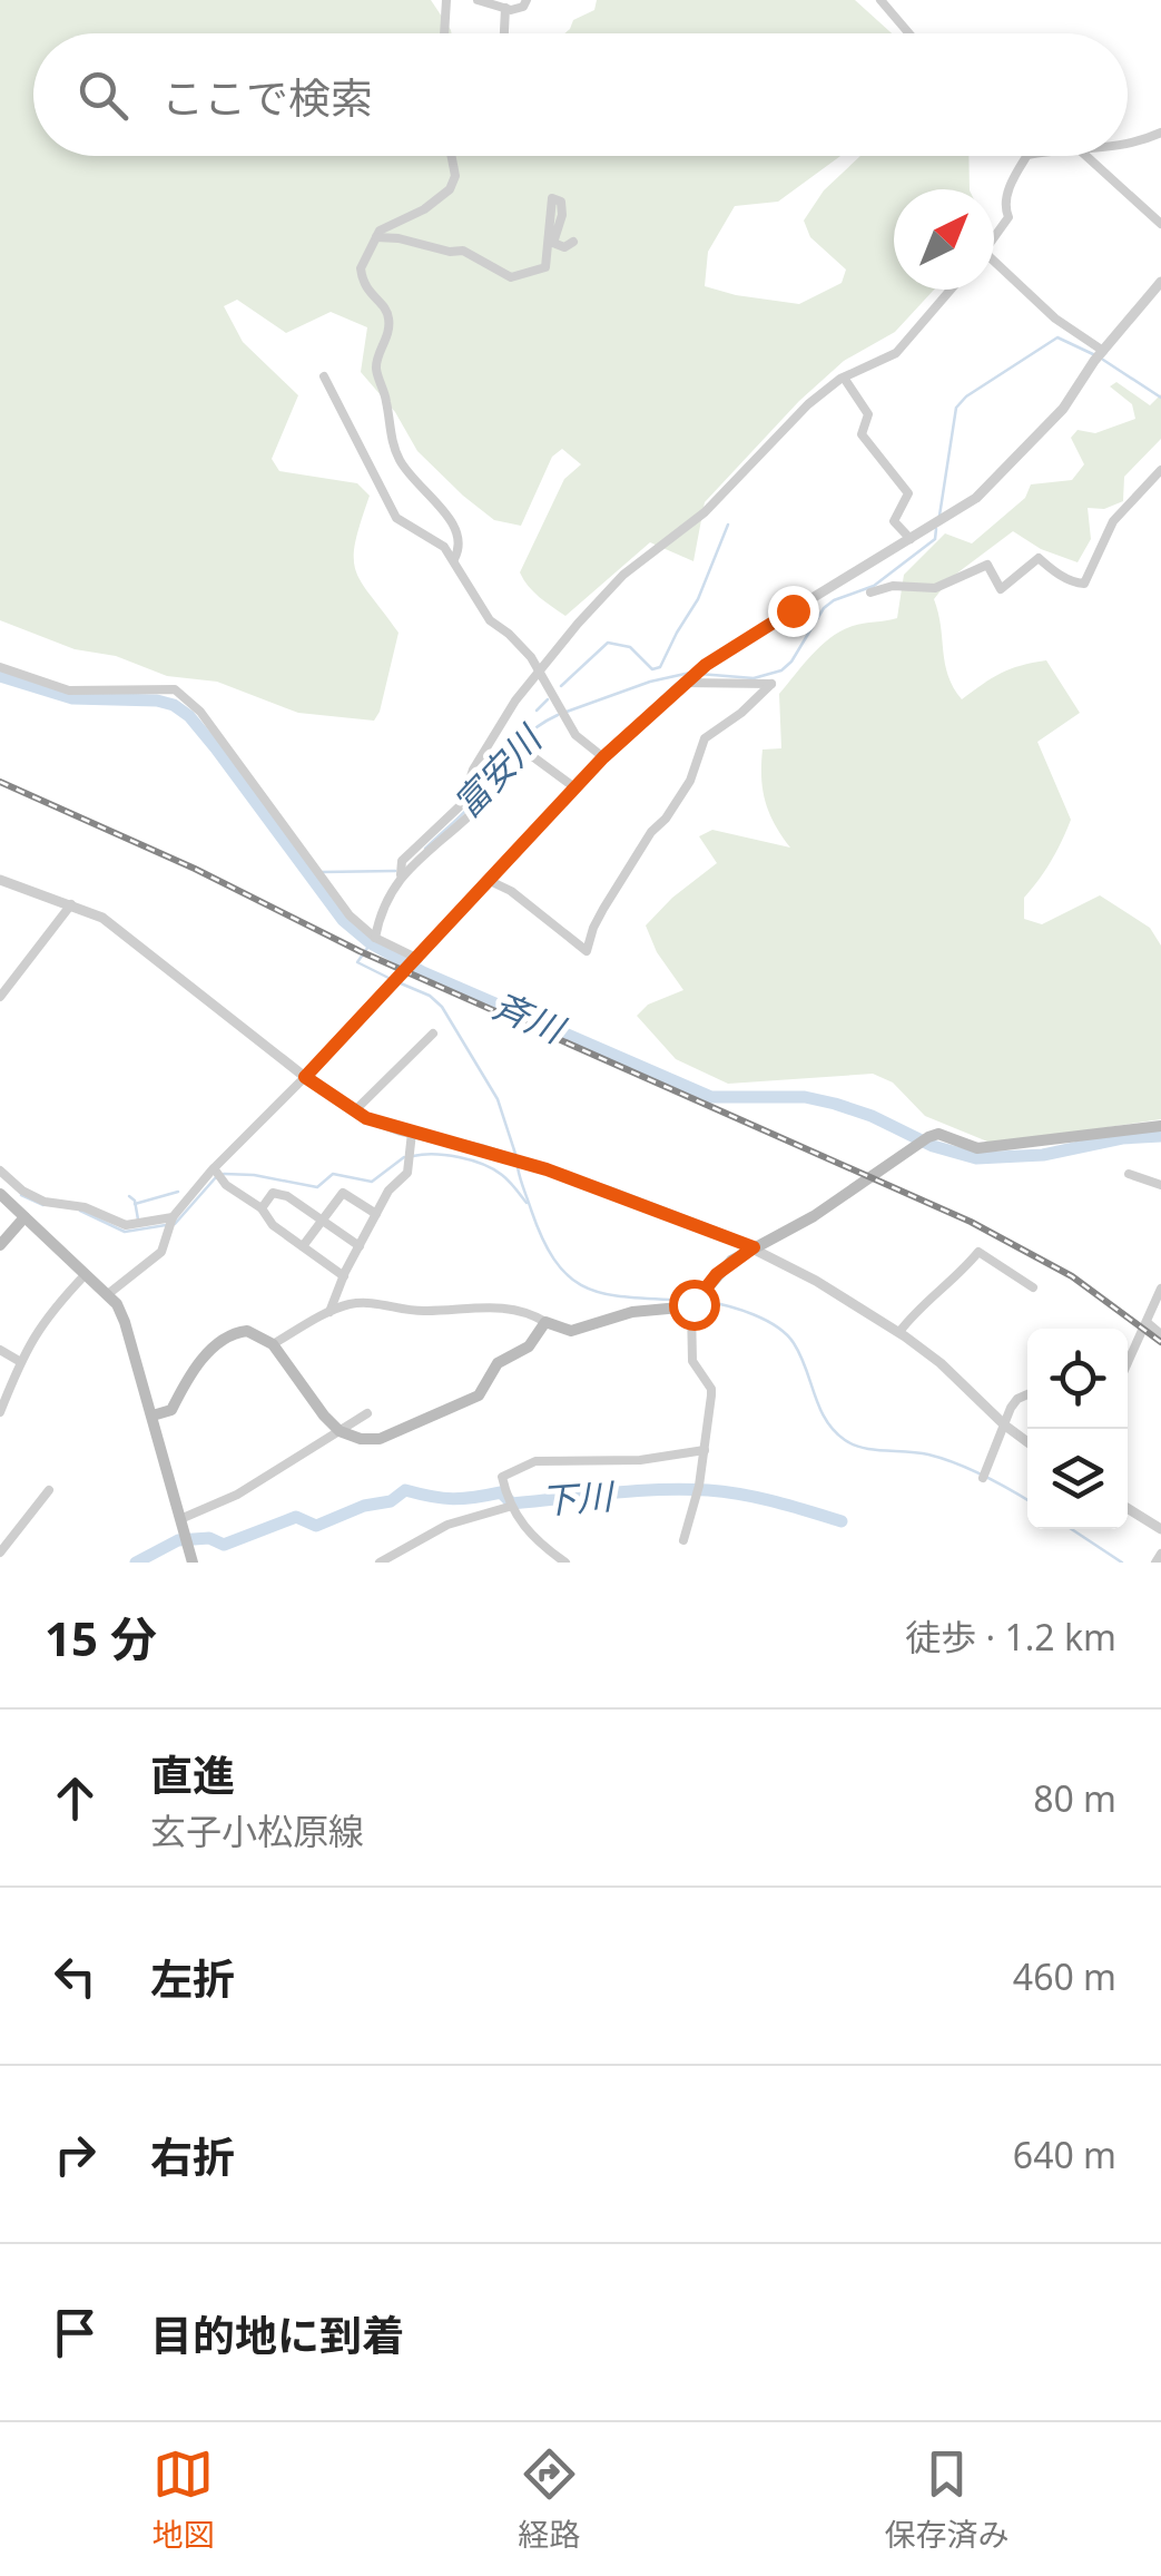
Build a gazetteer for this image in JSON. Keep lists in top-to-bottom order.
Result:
{
  "water": ["富安川", "斉川", "下川"],
  "north": "top right",
  "page": {
    "search": "ここで検索",
    "heading": ["15 分", "徒歩 · 1.2 km"],
    "list": [
      ["直進", "玄子小松原線", "80 m"],
      ["左折", "460 m"],
      ["右折", "640 m"],
      "目的地に到着"
    ],
    "nav": ["地図", "経路", "保存済み"]
  }
}
